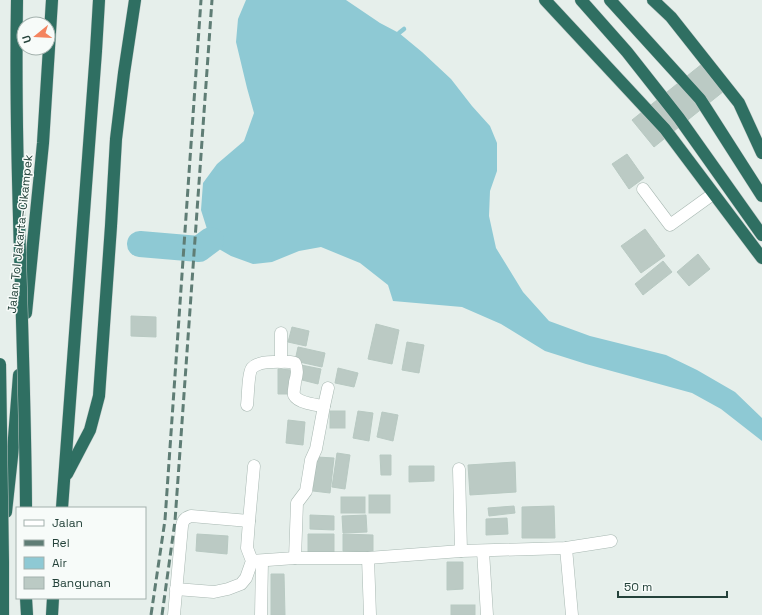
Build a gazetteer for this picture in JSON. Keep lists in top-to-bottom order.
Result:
{
  "streets": {
    "highway": ["Jalan Tol Jakarta–Cikampek"]
  },
  "legend": [
    "Jalan",
    "Rel",
    "Air",
    "Bangunan"
  ],
  "scale_bar": "50 m",
  "north": "left"
}
